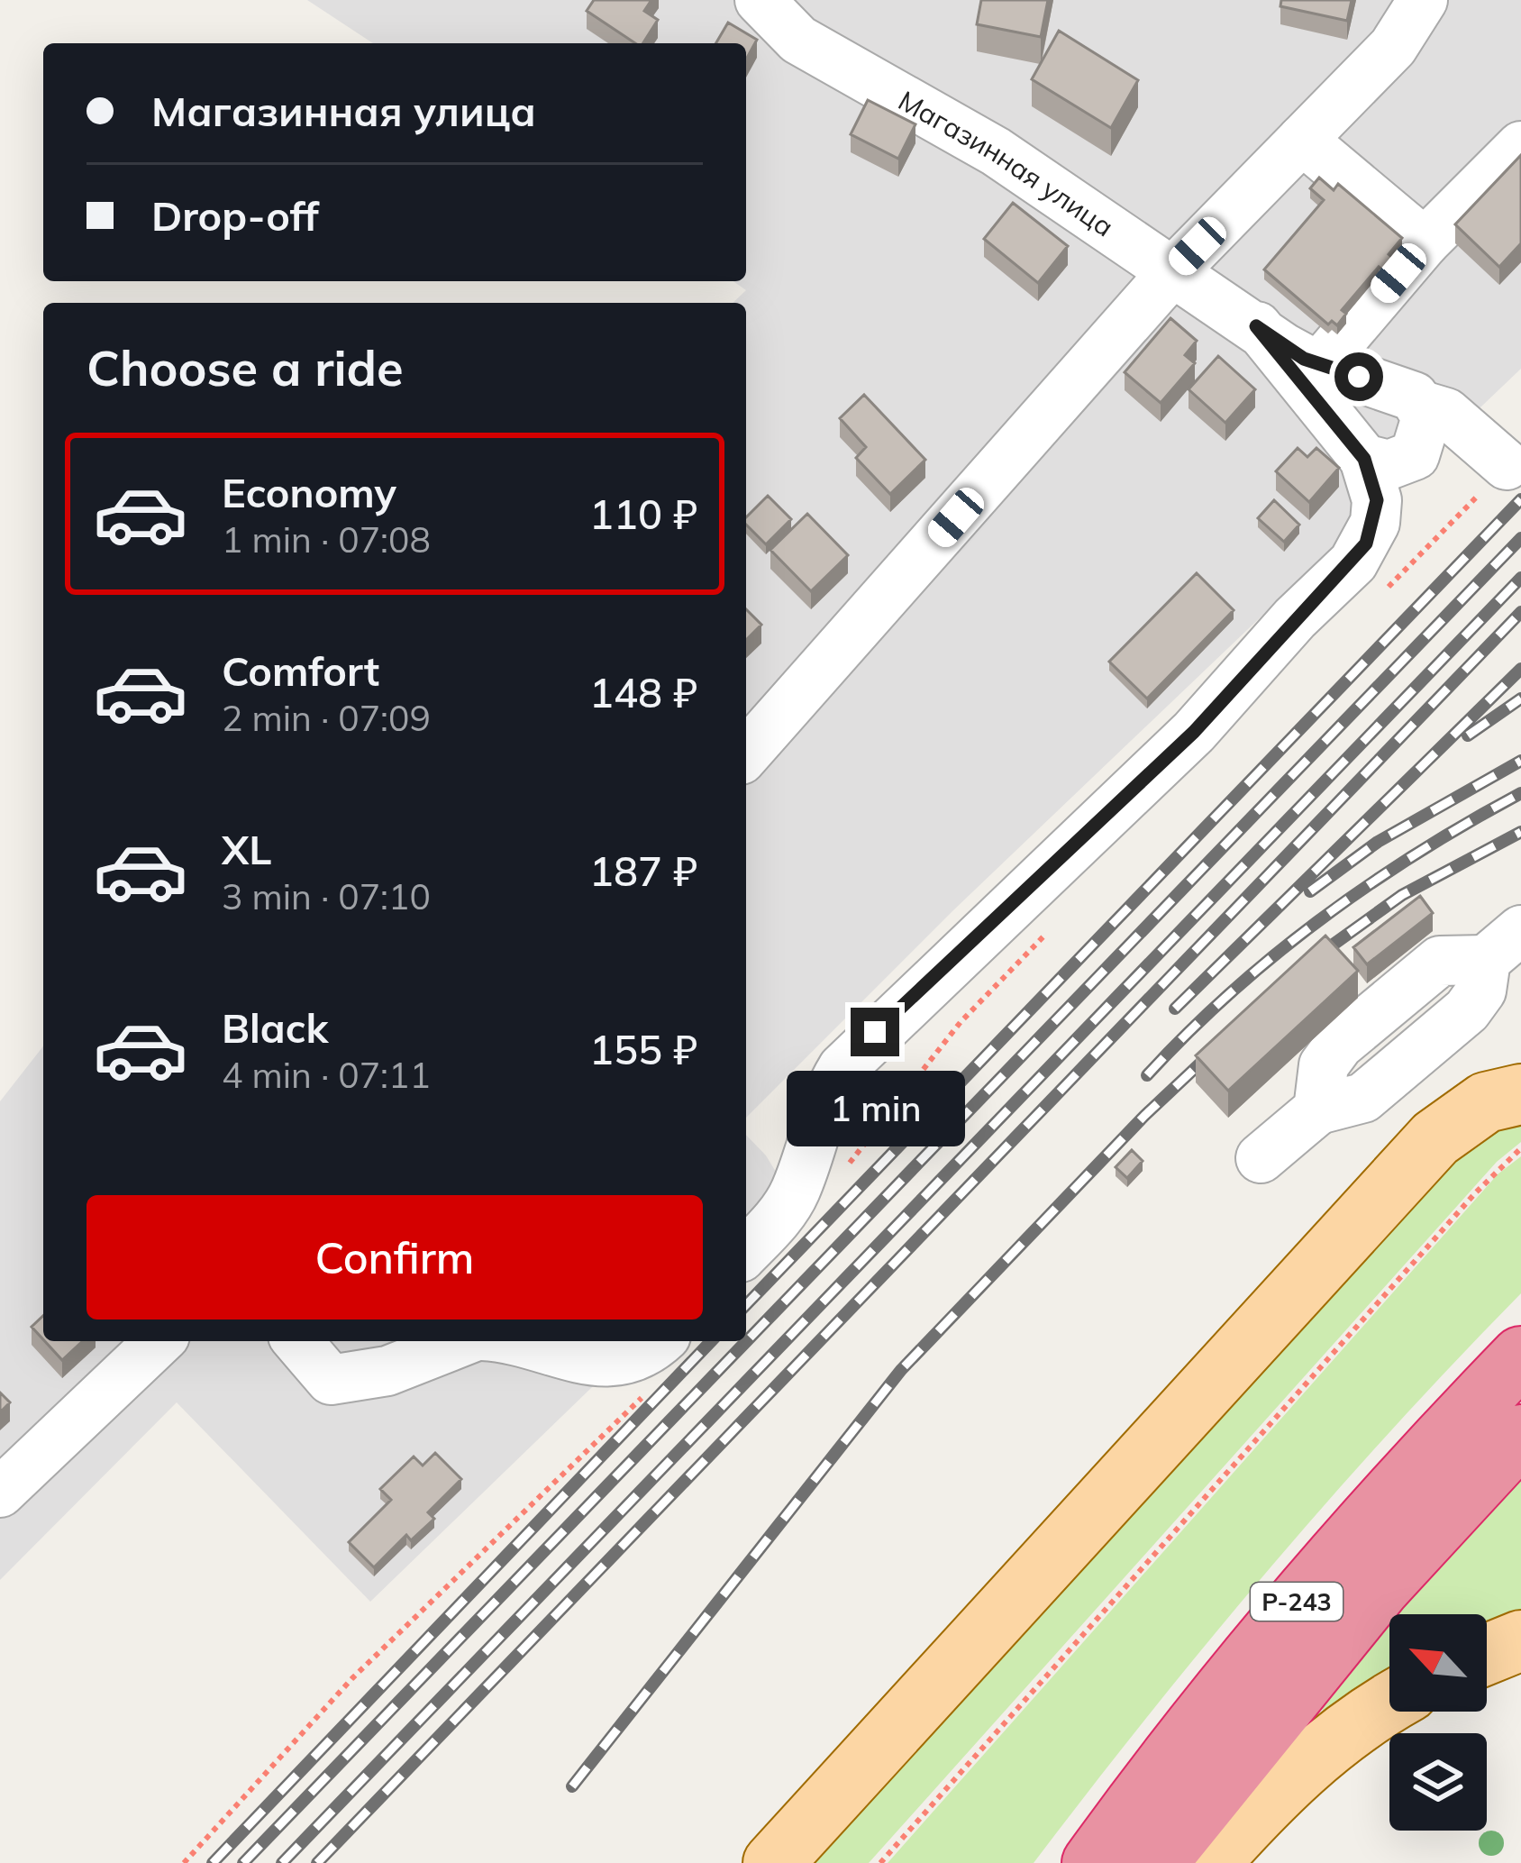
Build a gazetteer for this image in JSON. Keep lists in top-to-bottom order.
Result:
{
  "streets": {
    "highway": ["Р-243"],
    "street": ["Магазинная улица"]
  },
  "north": "top left",
  "page": {
    "banner": ["Магазинная улица", "Drop-off"],
    "heading": "Choose a ride",
    "list": [
      {
        "name": "Economy",
        "note": "1 min · 07:08",
        "value": "110 ₽"
      },
      {
        "name": "Comfort",
        "note": "2 min · 07:09",
        "value": "148 ₽"
      },
      {
        "name": "XL",
        "note": "3 min · 07:10",
        "value": "187 ₽"
      },
      {
        "name": "Black",
        "note": "4 min · 07:11",
        "value": "155 ₽"
      }
    ],
    "bubble": "1 min",
    "buttons": "Confirm"
  }
}
